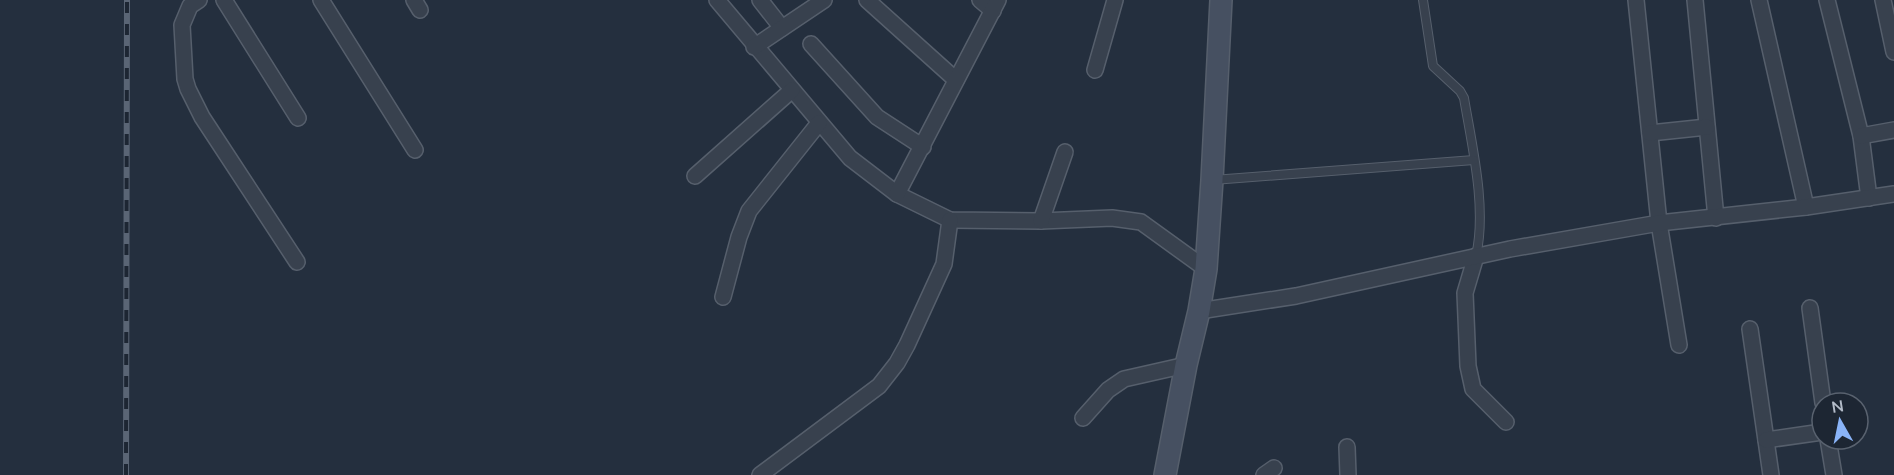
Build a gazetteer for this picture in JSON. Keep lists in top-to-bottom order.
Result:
{
  "north": "top"
}
